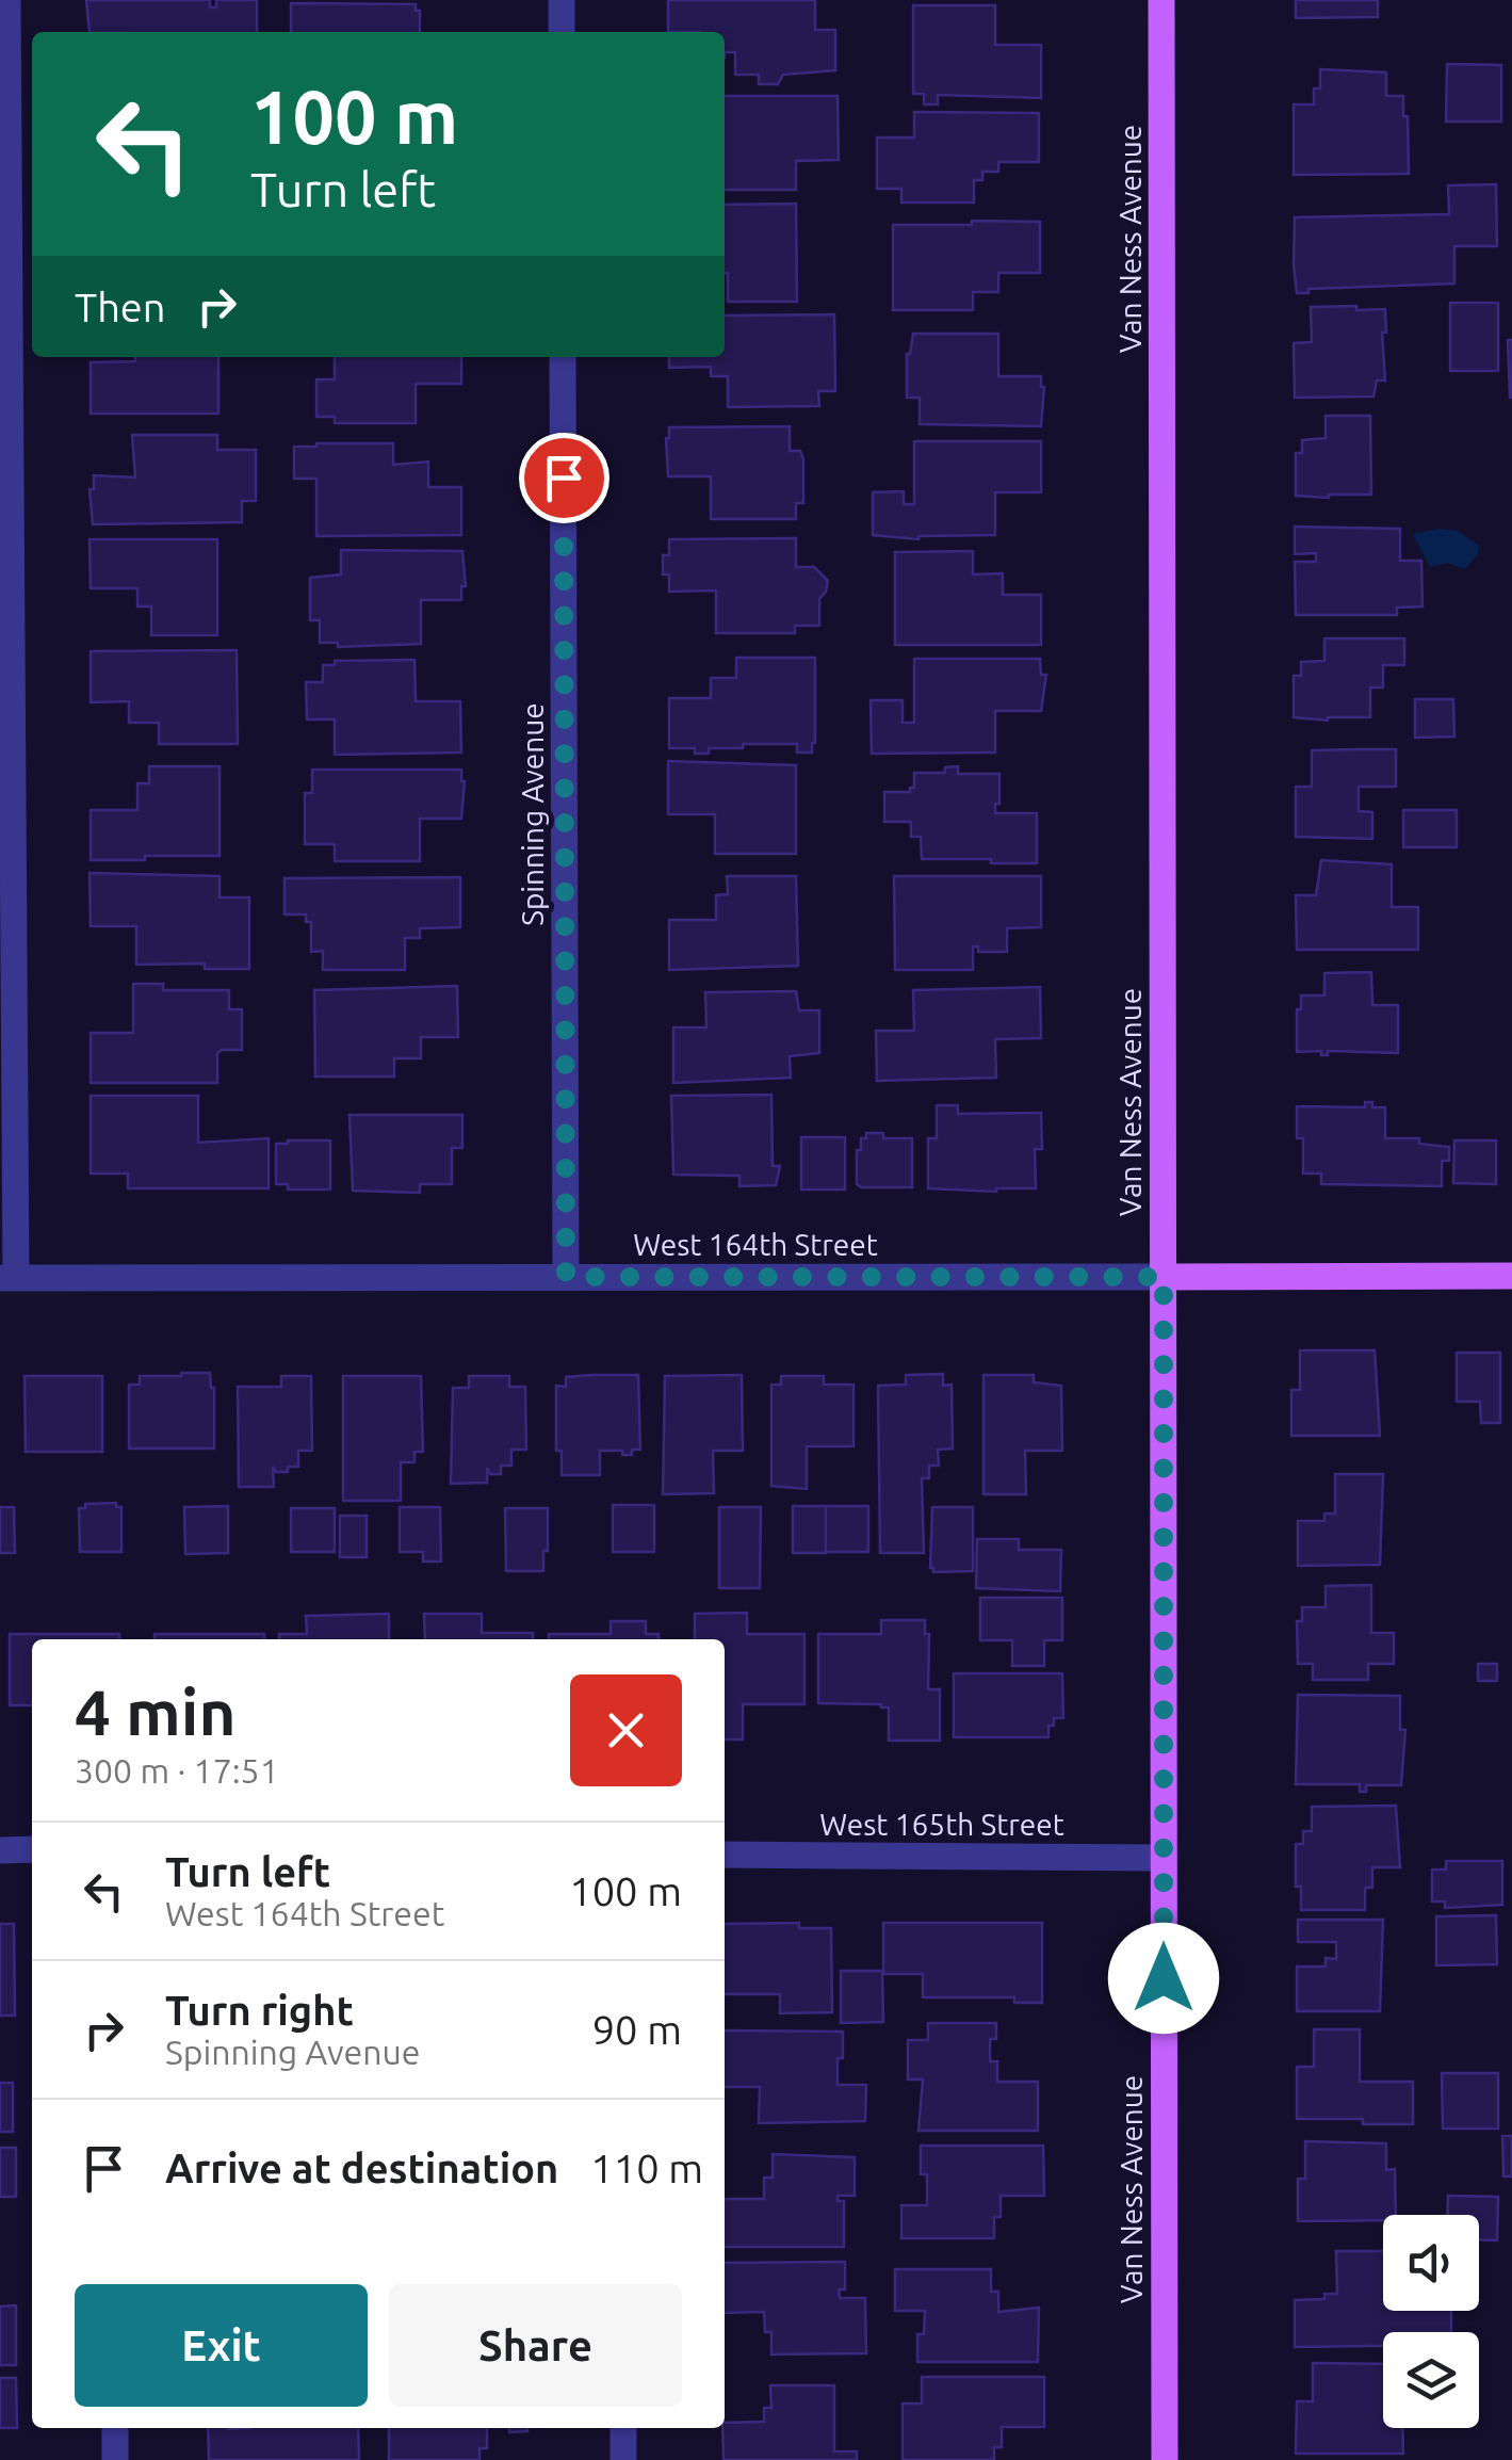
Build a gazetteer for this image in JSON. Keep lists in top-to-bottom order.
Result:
{
  "streets": {
    "main road": ["Van Ness Avenue", "West 164th Street"],
    "street": ["Spinning Avenue", "West 165th Street"]
  },
  "crossings": [
    ["Van Ness Avenue", "West 164th Street"],
    ["Van Ness Avenue", "West 165th Street"],
    ["Spinning Avenue", "West 164th Street"]
  ],
  "page": {
    "turn": ["100 m", "Turn left"],
    "then": "Then",
    "heading": ["4 min", "300 m · 17:51"],
    "list": [
      {
        "name": "Turn left",
        "note": "West 164th Street",
        "value": "100 m"
      },
      {
        "name": "Turn right",
        "note": "Spinning Avenue",
        "value": "90 m"
      },
      {
        "name": "Arrive at destination",
        "value": "110 m"
      }
    ],
    "buttons": ["Exit", "Share"]
  }
}
